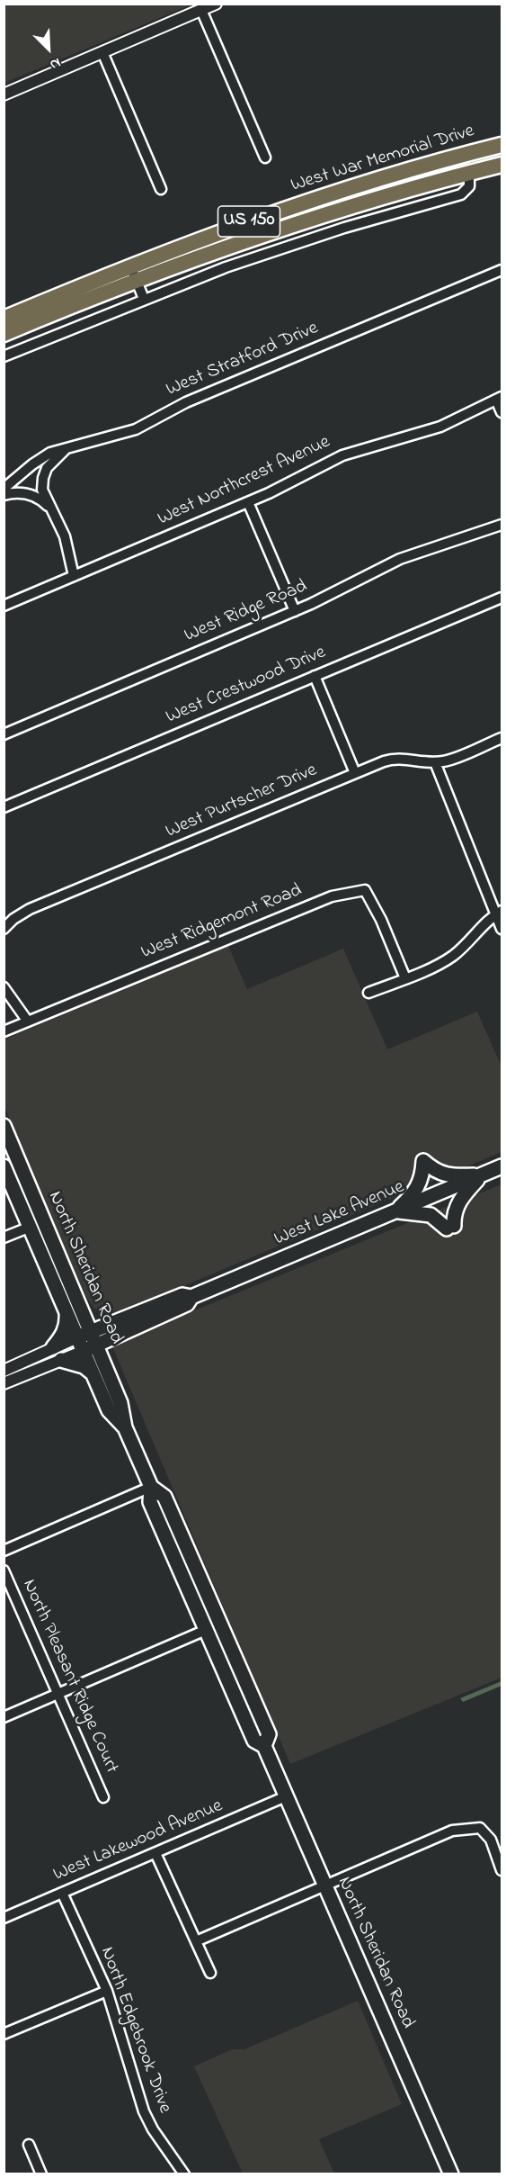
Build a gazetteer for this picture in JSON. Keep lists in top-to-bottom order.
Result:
{
  "streets": {
    "highway": ["West War Memorial Drive", "US 150"],
    "main road": ["West Lake Avenue", "North Sheridan Road"],
    "street": [
      "West Stratford Drive",
      "West Northcrest Avenue",
      "West Ridge Road",
      "West Crestwood Drive",
      "West Purtscher Drive",
      "West Ridgemont Road",
      "North Pleasant Ridge Court",
      "West Lakewood Avenue",
      "North Edgebrook Drive"
    ]
  },
  "crossings": [
    ["West Lake Avenue", "North Sheridan Road"],
    ["North Sheridan Road", "West Lakewood Avenue"],
    ["West Lakewood Avenue", "North Edgebrook Drive"]
  ],
  "north": "bottom right"
}
